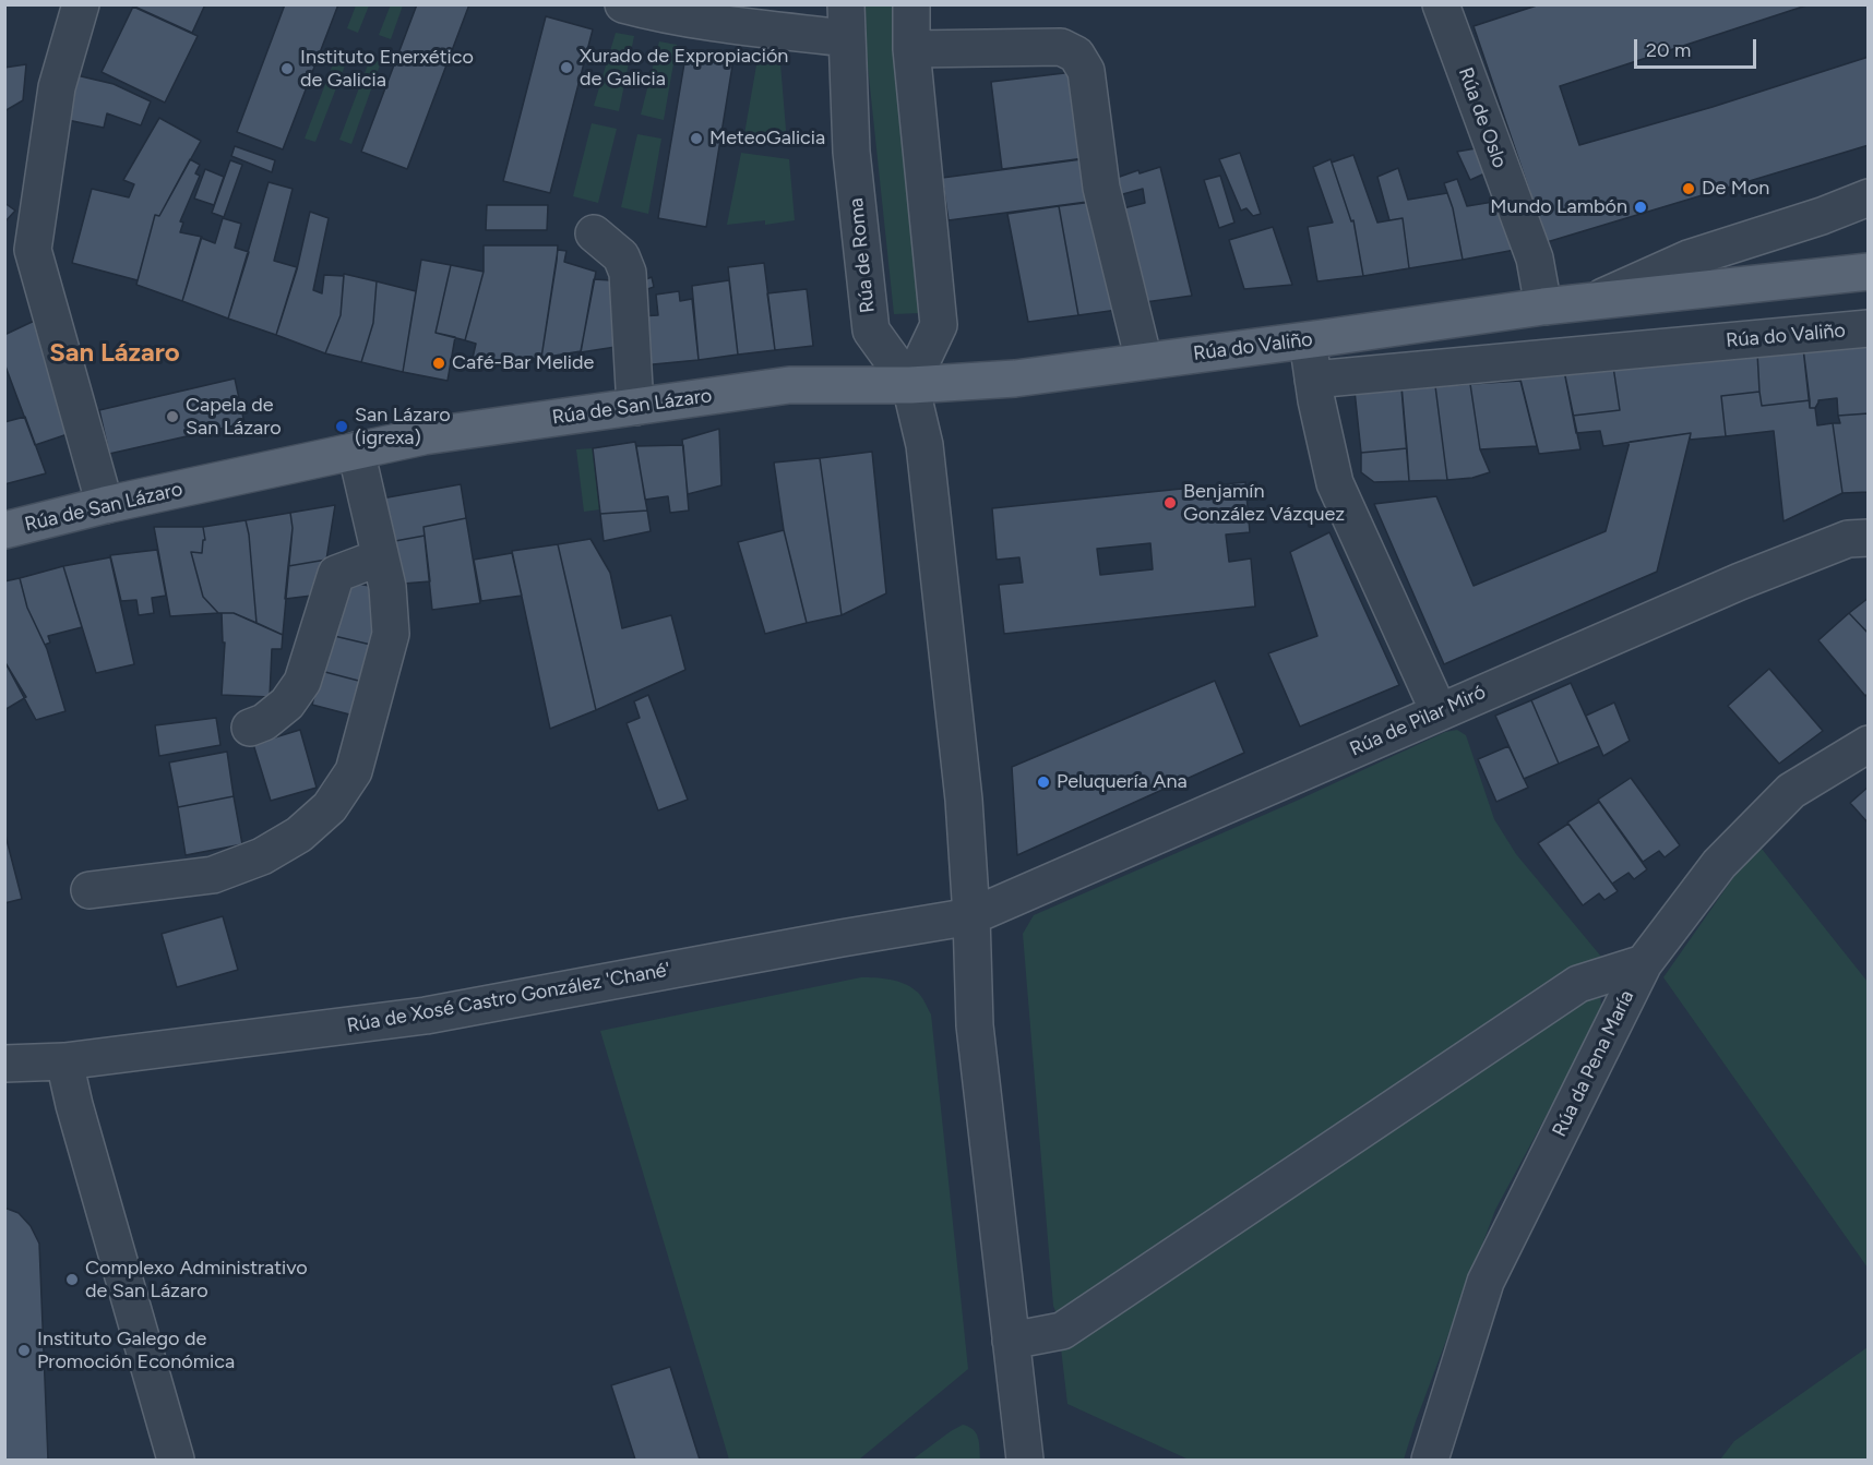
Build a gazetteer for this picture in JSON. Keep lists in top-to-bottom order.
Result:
{
  "streets": {
    "main road": ["Rúa do Valiño", "Rúa de San Lázaro"],
    "street": [
      "Rúa de Oslo",
      "Rúa de Roma",
      "Rúa de Pilar Miró",
      "Rúa de Xosé Castro González 'Chané'",
      "Rúa da Pena María"
    ]
  },
  "crossings": [
    ["Rúa de Oslo", "Rúa do Valiño"],
    ["Rúa de Roma", "Rúa do Valiño"],
    ["Rúa de Roma", "Rúa de San Lázaro"],
    ["Rúa do Valiño", "Rúa de San Lázaro"],
    ["Rúa de Pilar Miró", "Rúa de Xosé Castro González 'Chané'"]
  ],
  "districts": ["San Lázaro"],
  "places": [
    "Xurado de Expropiación de Galicia",
    "Instituto Enerxético de Galicia",
    "MeteoGalicia",
    "De Mon",
    "Mundo Lambón",
    "Café-Bar Melide",
    "Capela de San Lázaro",
    "San Lázaro (igrexa)",
    "Benjamín González Vázquez",
    "Peluquería Ana",
    "Complexo Administrativo de San Lázaro",
    "Instituto Galego de Promoción Económica"
  ],
  "scale_bar": "20 m"
}
